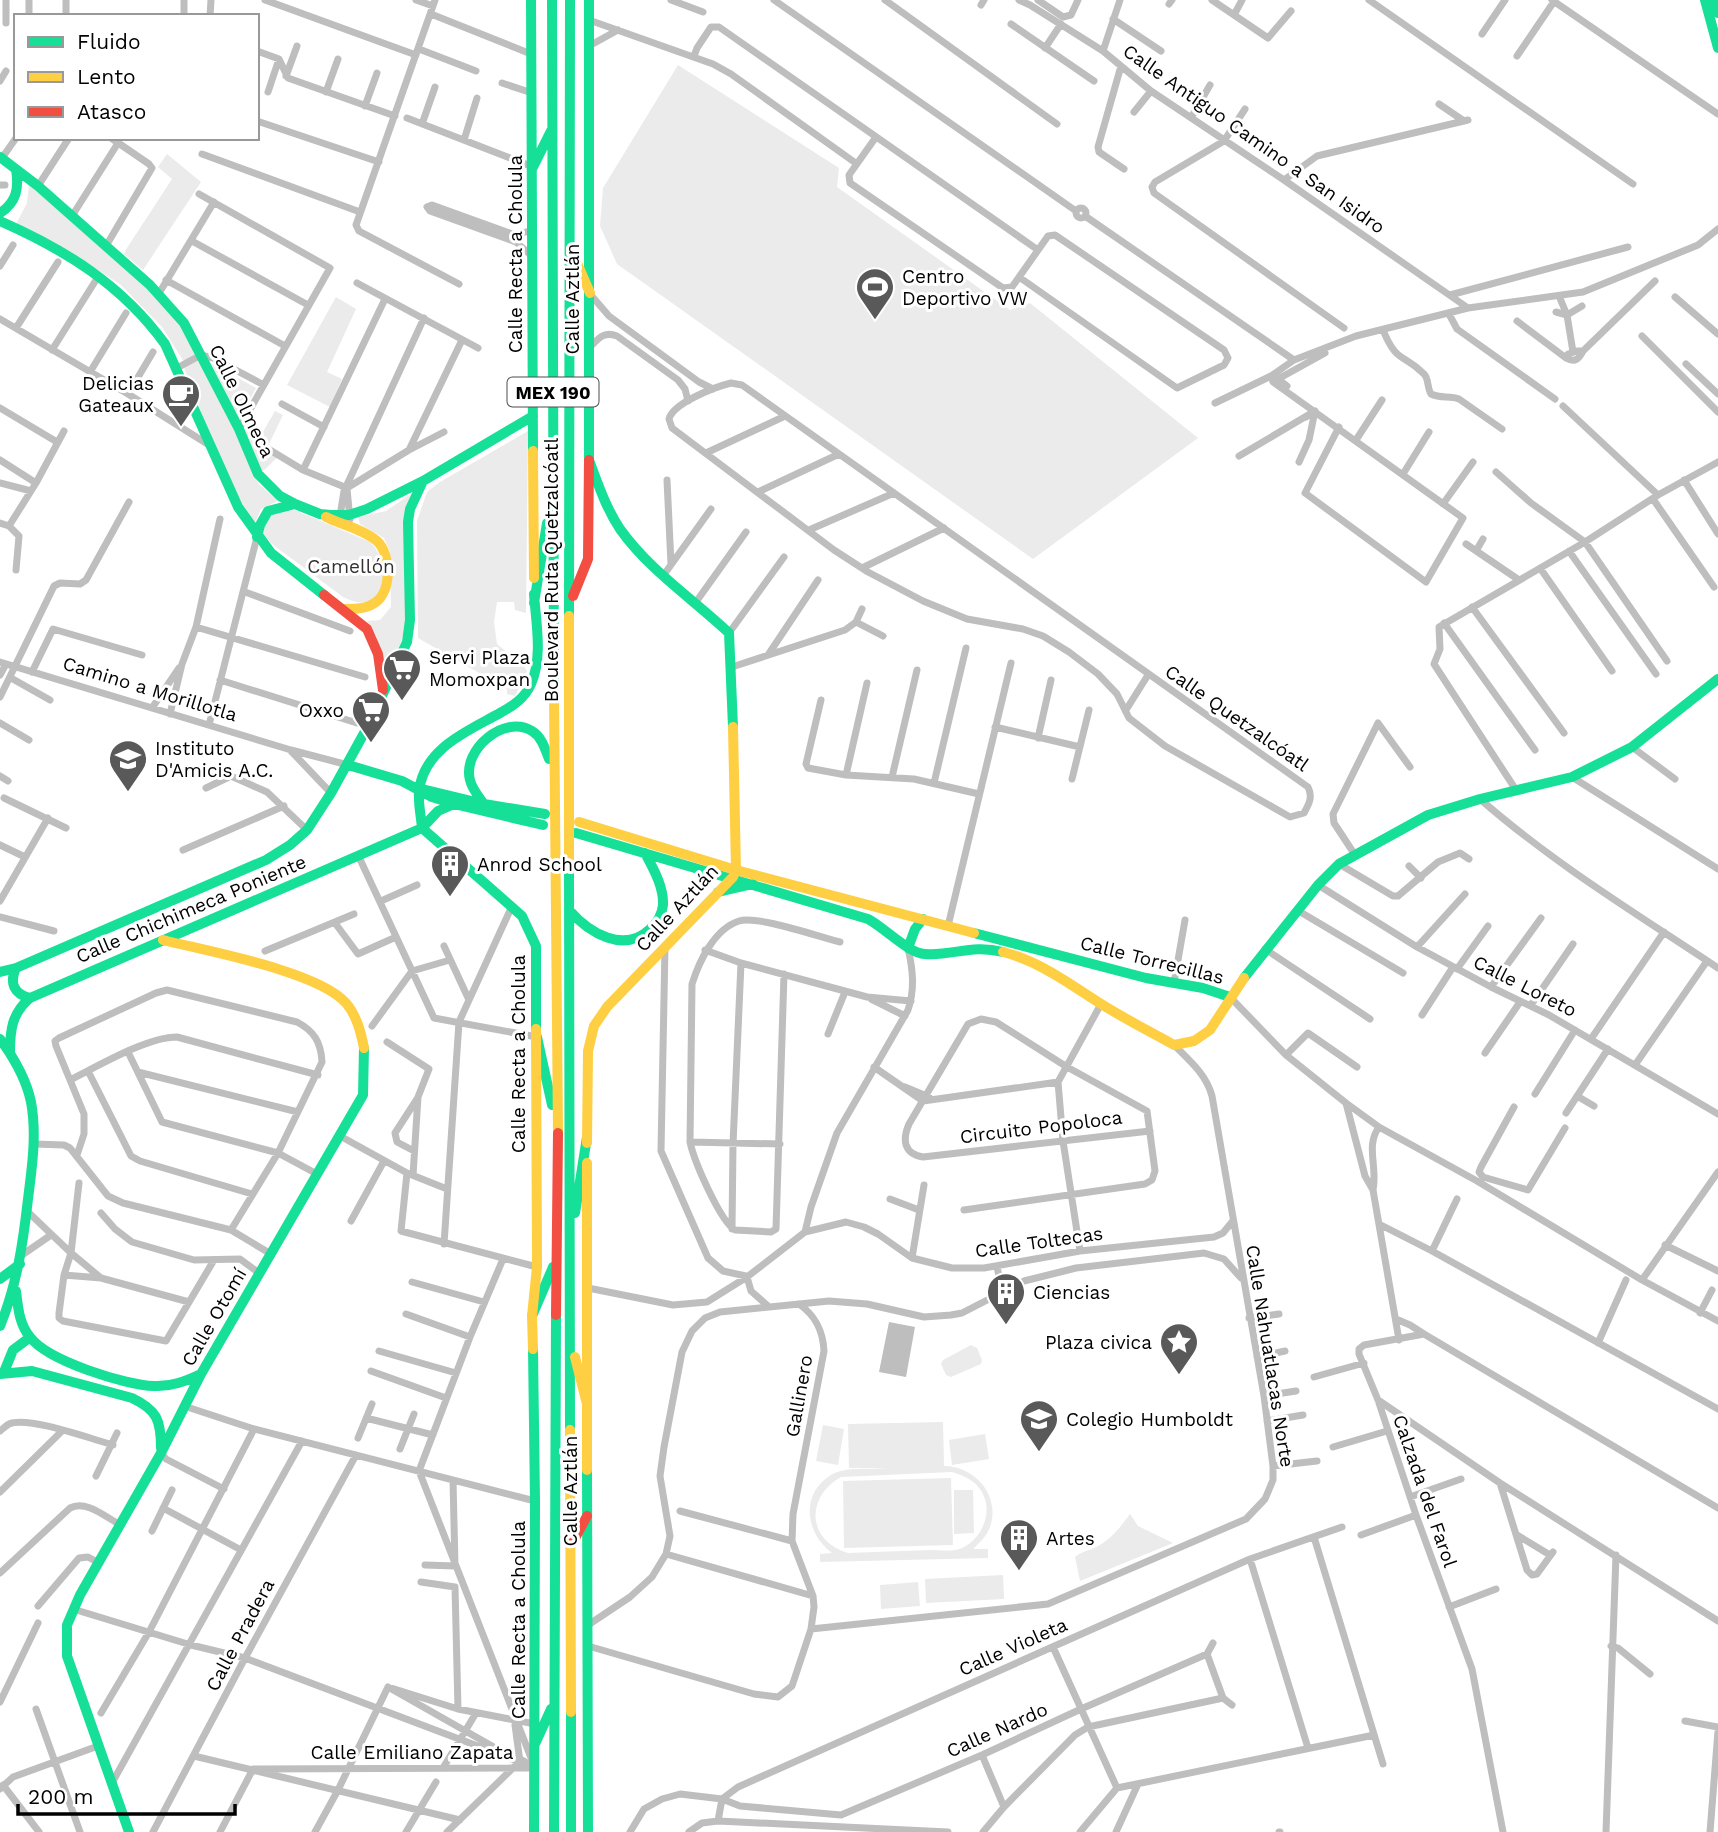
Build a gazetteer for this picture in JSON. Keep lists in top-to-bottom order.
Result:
{
  "streets": {
    "main road": [
      "Calle Recta a Cholula",
      "Calle Aztlán",
      "MEX 190",
      "Calle Olmeca",
      "Boulevard Ruta Quetzalcóatl",
      "Camino a Morillotla",
      "Calle Chichimeca Poniente",
      "Calle Torrecillas",
      "Calle Otomí"
    ],
    "street": [
      "Calle Antiguo Camino a San Isidro",
      "Calle Quetzalcóatl",
      "Calle Loreto",
      "Circuito Popoloca",
      "Calle Toltecas",
      "Calle Nahuatlacas Norte",
      "Gallinero",
      "Calzada del Farol",
      "Calle Pradera",
      "Calle Violeta",
      "Calle Nardo",
      "Calle Emiliano Zapata"
    ]
  },
  "crossings": [
    ["Calle Recta a Cholula", "Calle Olmeca"],
    ["Calle Recta a Cholula", "Camino a Morillotla"],
    ["Calle Recta a Cholula", "Calle Chichimeca Poniente"],
    ["Calle Recta a Cholula", "Calle Emiliano Zapata"],
    ["Calle Aztlán", "Calle Torrecillas"],
    ["Calle Aztlán", "Calle Toltecas"],
    ["Calle Aztlán", "Gallinero"],
    ["Calle Olmeca", "Calle Chichimeca Poniente"],
    ["Camino a Morillotla", "Calle Chichimeca Poniente"],
    ["Calle Chichimeca Poniente", "Calle Otomí"],
    ["Calle Toltecas", "Calle Nahuatlacas Norte"],
    ["Calle Toltecas", "Gallinero"],
    ["Calle Nahuatlacas Norte", "Gallinero"],
    ["Calle Violeta", "Calle Nardo"]
  ],
  "parks": ["Camellón"],
  "places": {
    "sports": ["Centro Deportivo VW"],
    "cafe": ["Delicias Gateaux"],
    "supermarket": ["Servi Plaza Momoxpan", "Oxxo"],
    "school or university": ["Instituto D'Amicis A.C.", "Colegio Humboldt"],
    "building": ["Anrod School", "Ciencias", "Artes"],
    "place": ["Plaza civica"]
  },
  "legend": ["Fluido", "Lento", "Atasco"],
  "scale_bar": "200 m"
}
